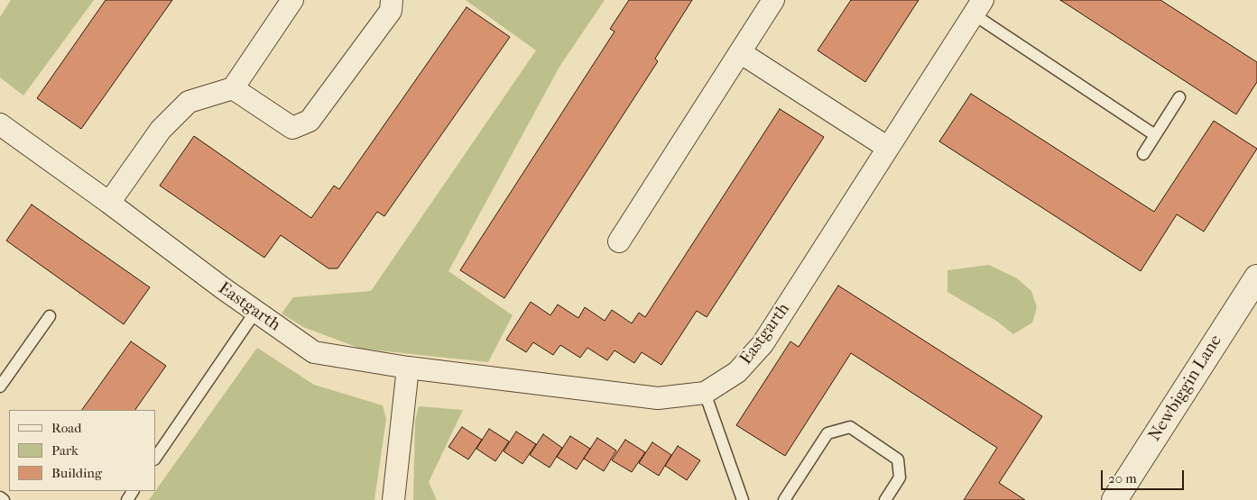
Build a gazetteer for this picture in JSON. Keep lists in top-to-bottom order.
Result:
{
  "streets": {
    "street": ["Eastgarth", "Newbiggin Lane"]
  },
  "legend": ["Road", "Park", "Building"],
  "scale_bar": "20 m"
}
